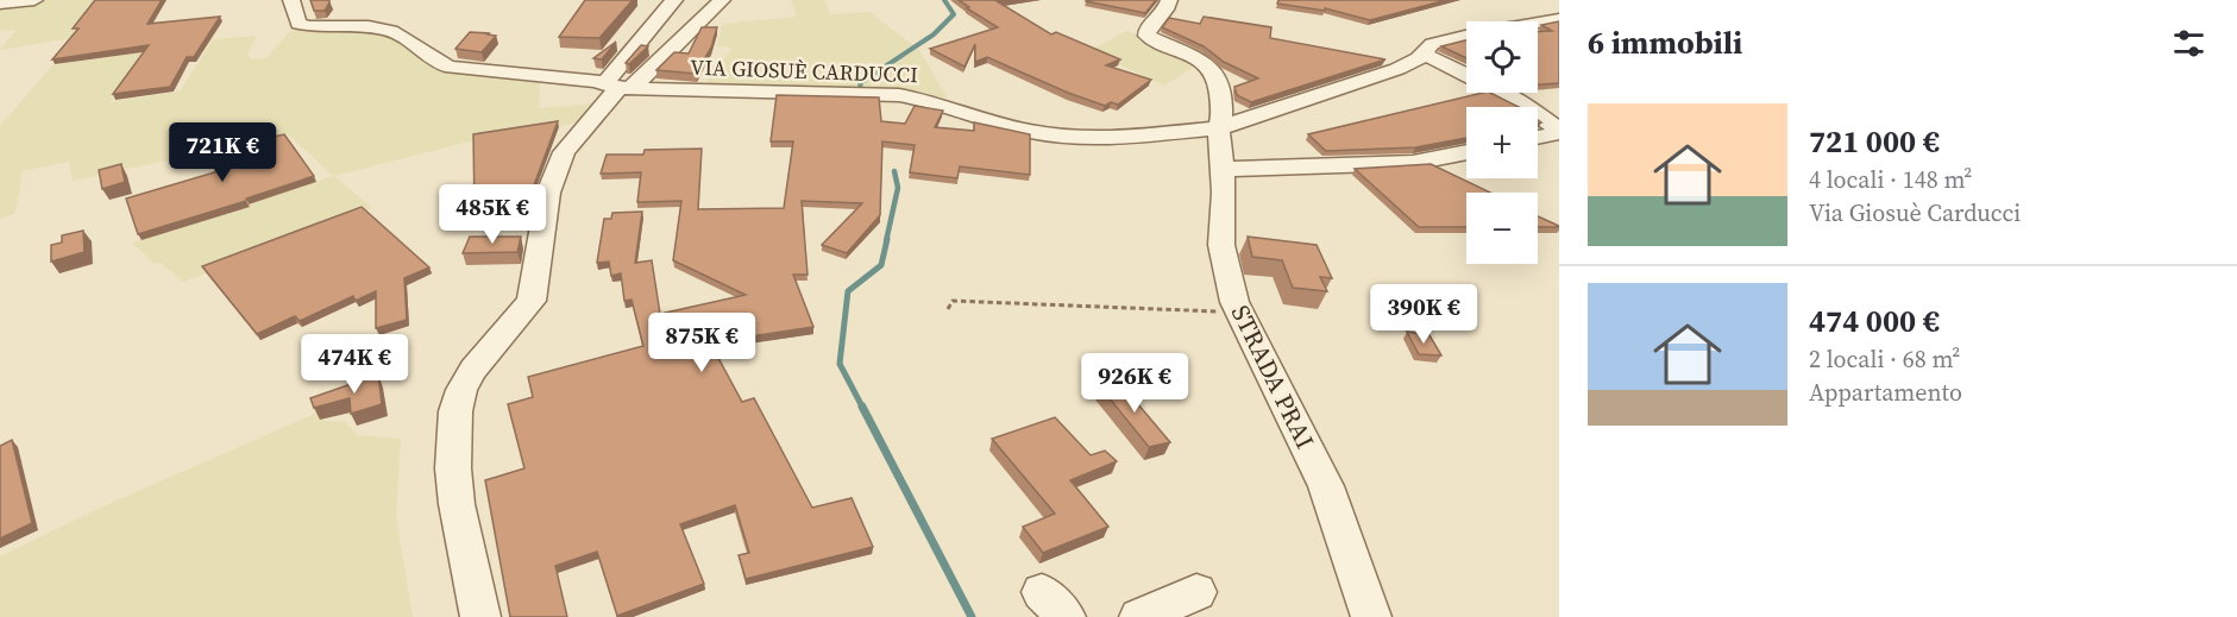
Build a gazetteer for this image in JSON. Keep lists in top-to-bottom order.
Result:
{
  "streets": {
    "street": ["VIA GIOSUÈ CARDUCCI", "STRADA PRAI"]
  },
  "crossings": [
    ["VIA GIOSUÈ CARDUCCI", "STRADA PRAI"]
  ],
  "page": {
    "heading": "6 immobili",
    "map_buttons": ["+", "−"],
    "list": [
      {
        "name": "721 000 €",
        "note": "4 locali · 148 m² · Via Giosuè Carducci"
      },
      {
        "name": "474 000 €",
        "note": "2 locali · 68 m² · Appartamento"
      }
    ],
    "price": [
      "721K €",
      "485K €",
      "390K €",
      "875K €",
      "474K €",
      "926K €"
    ]
  }
}
